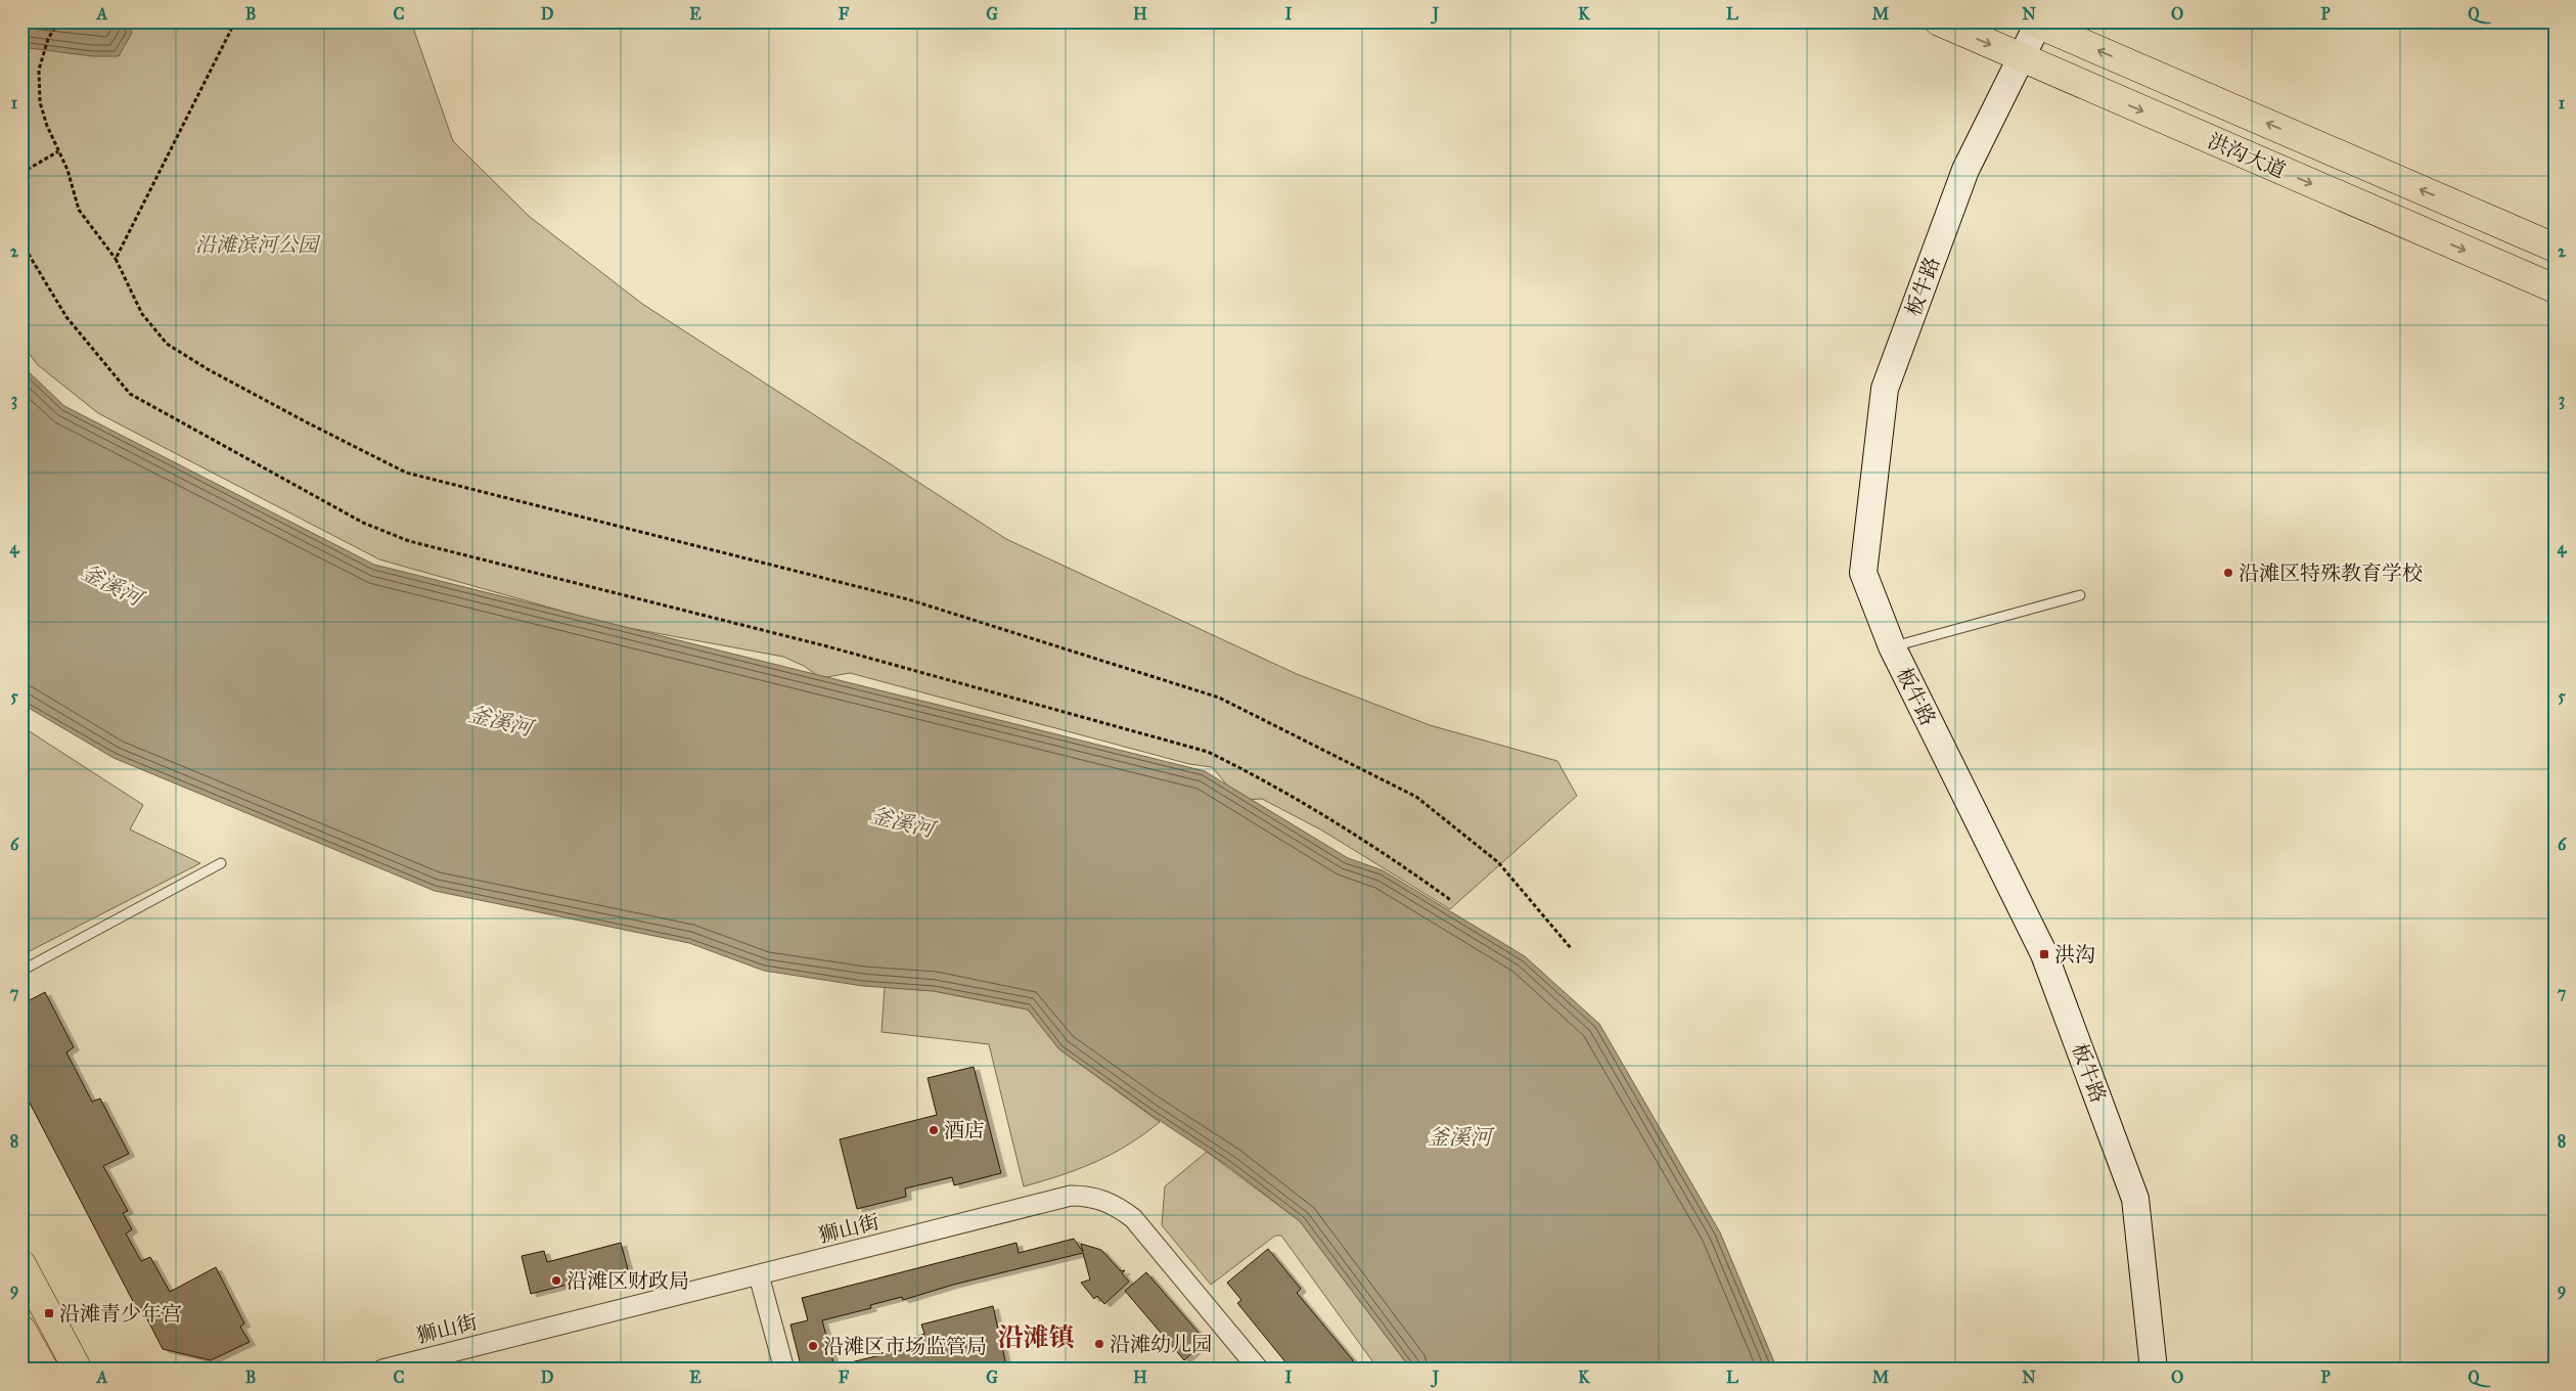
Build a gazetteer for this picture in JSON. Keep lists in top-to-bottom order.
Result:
{
  "streets": {
    "main road": ["洪沟大道", "板牛路"],
    "street": ["狮山街"]
  },
  "crossings": [
    ["洪沟大道", "板牛路"]
  ],
  "districts": ["沿滩镇"],
  "water": ["釜溪河"],
  "parks": ["沿滩滨河公园"],
  "places": {
    "other": [
      "沿滩区特殊教育学校",
      "酒店",
      "沿滩区财政局",
      "沿滩幼儿园",
      "沿滩区市场监管局"
    ],
    "transit": ["洪沟", "沿滩青少年宫"]
  },
  "grid": {
    "columns": [
      "A",
      "B",
      "C",
      "D",
      "E",
      "F",
      "G",
      "H",
      "I",
      "J",
      "K",
      "L",
      "M",
      "N",
      "O",
      "P",
      "Q"
    ],
    "rows": [
      "1",
      "2",
      "3",
      "4",
      "5",
      "6",
      "7",
      "8",
      "9"
    ]
  }
}
